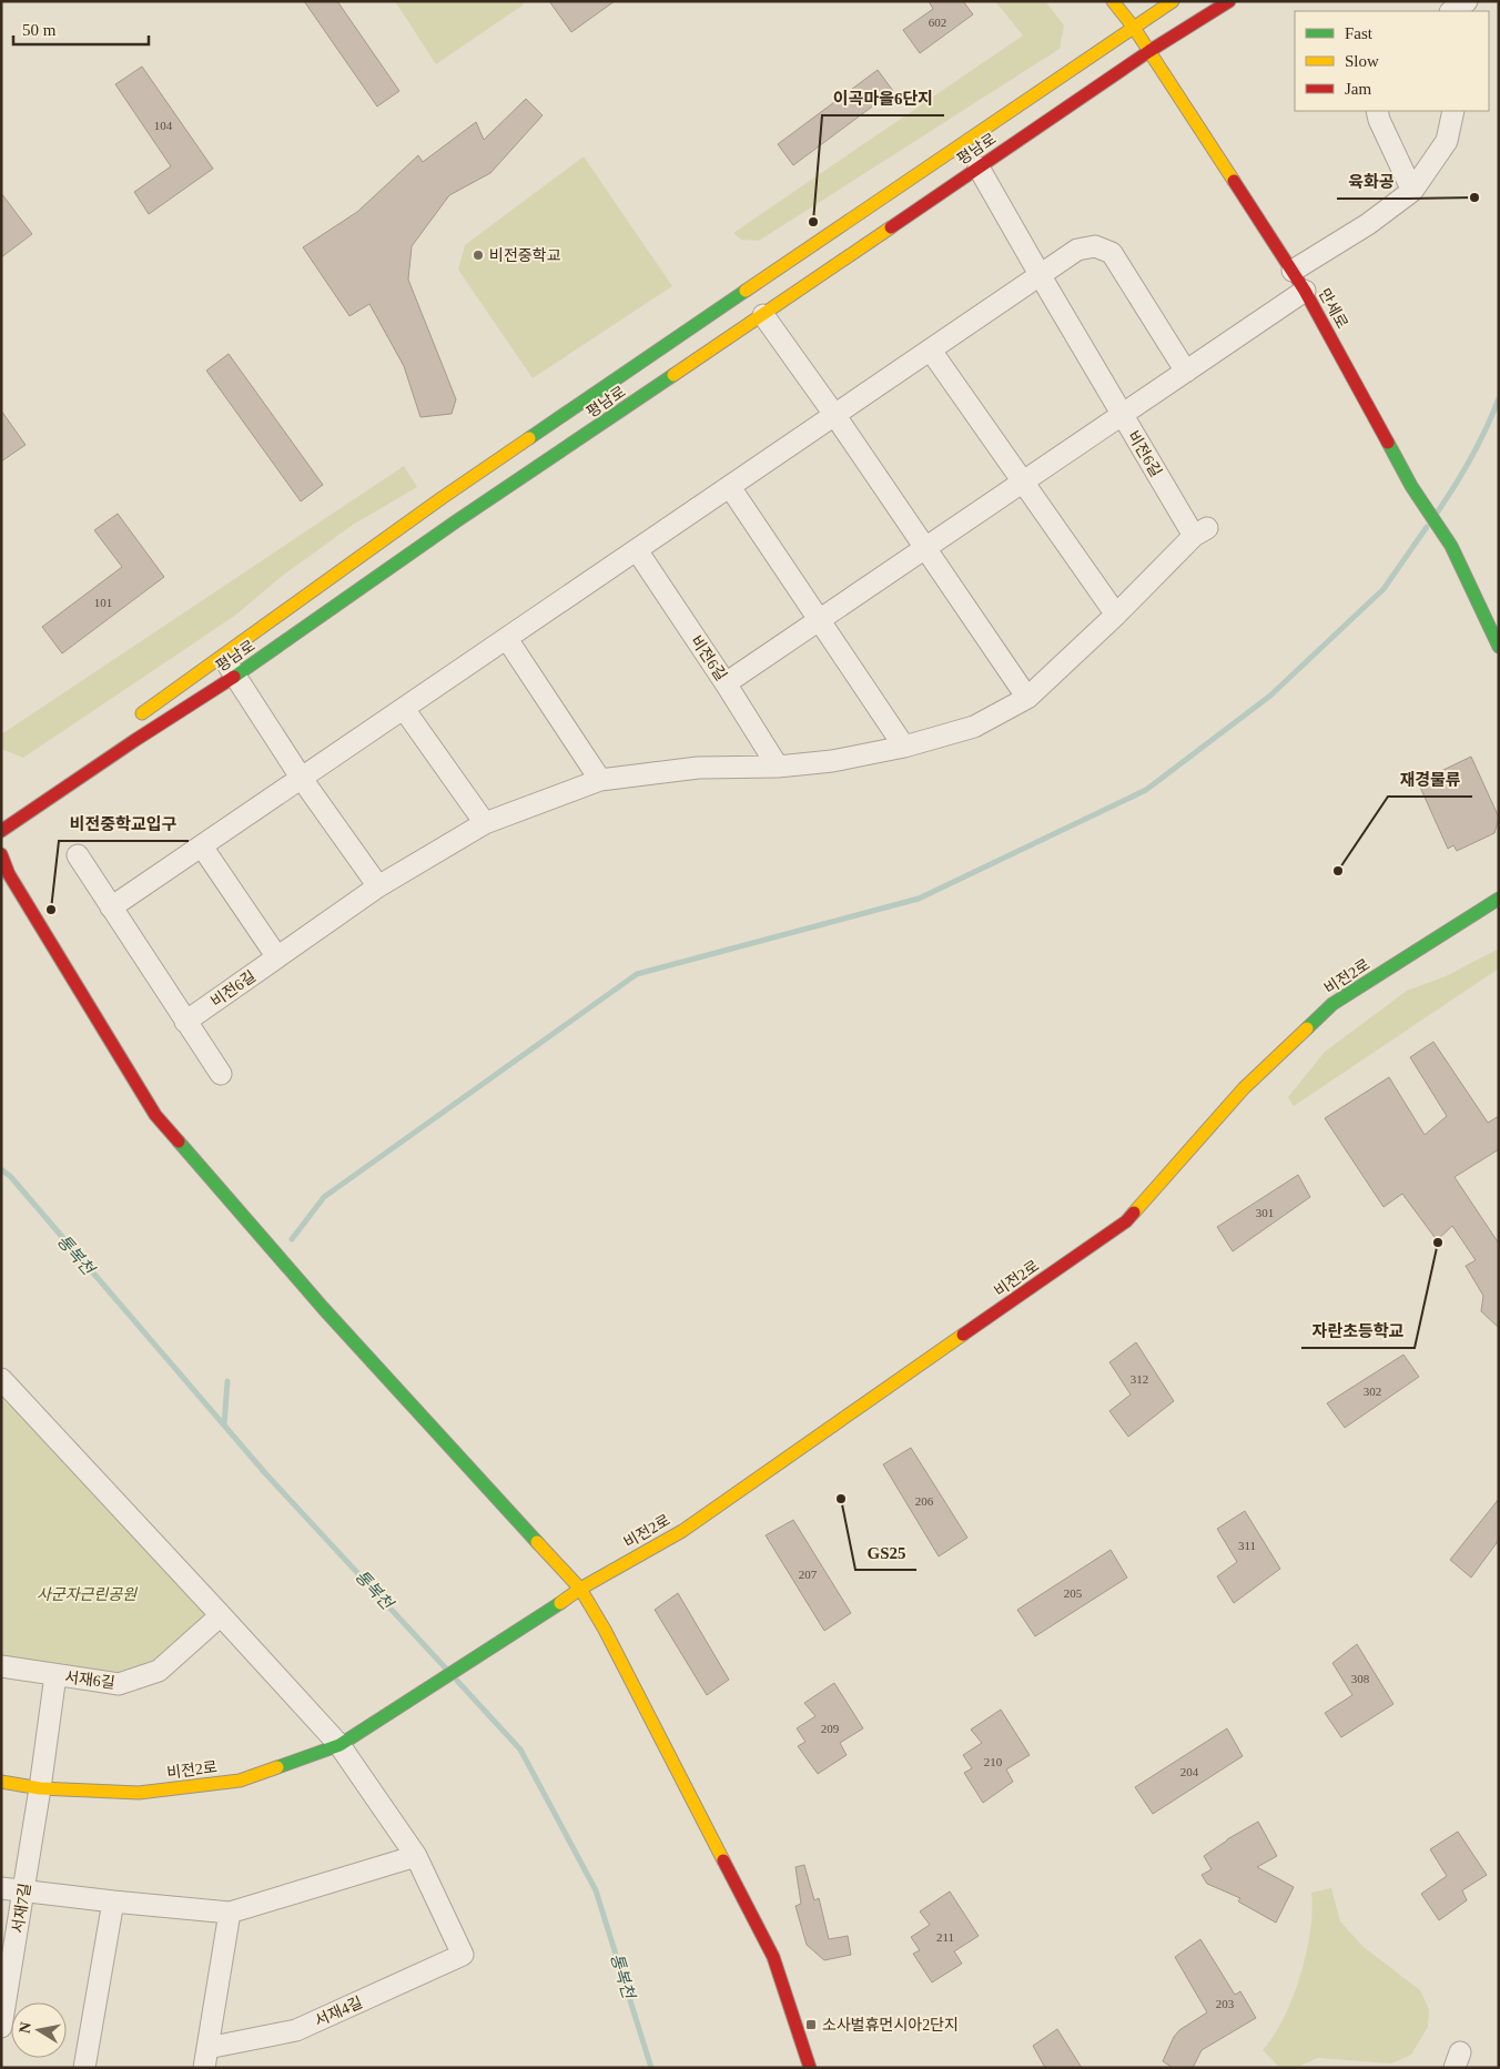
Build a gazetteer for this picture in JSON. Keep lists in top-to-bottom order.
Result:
{
  "streets": {
    "street": [
      "평남로",
      "만세로",
      "비전6길",
      "비전2로",
      "서재6길",
      "서재7길",
      "서재4길"
    ]
  },
  "crossings": [
    ["평남로", "만세로"],
    ["평남로", "비전6길"],
    ["비전2로", "서재7길"],
    ["서재6길", "서재7길"]
  ],
  "water": ["통복천"],
  "parks": ["사군자근린공원"],
  "places": {
    "other": [
      "육화공",
      "이곡마을6단지",
      "비전중학교",
      "재경물류",
      "비전중학교입구",
      "자란초등학교",
      "GS25"
    ],
    "transit": ["소사벌휴먼시아2단지"]
  },
  "house_numbers": [
    "602",
    "104",
    "101",
    "301",
    "312",
    "302",
    "206",
    "311",
    "207",
    "205",
    "308",
    "209",
    "210",
    "204",
    "211",
    "203"
  ],
  "legend": ["Fast", "Slow", "Jam"],
  "scale_bar": "50 m",
  "north": "left"
}
